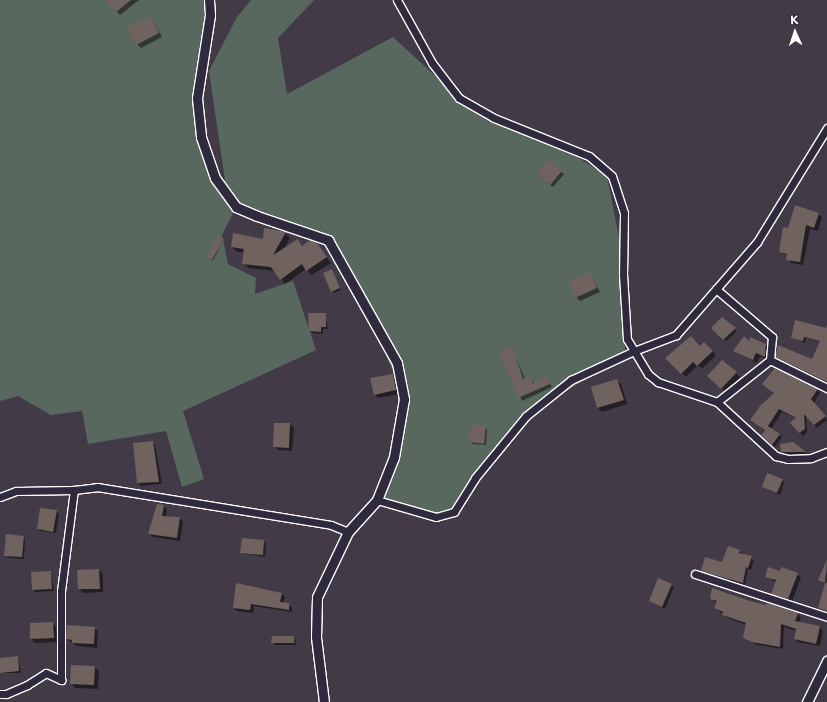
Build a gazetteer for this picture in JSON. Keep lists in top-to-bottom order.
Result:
{
  "north": "top"
}
